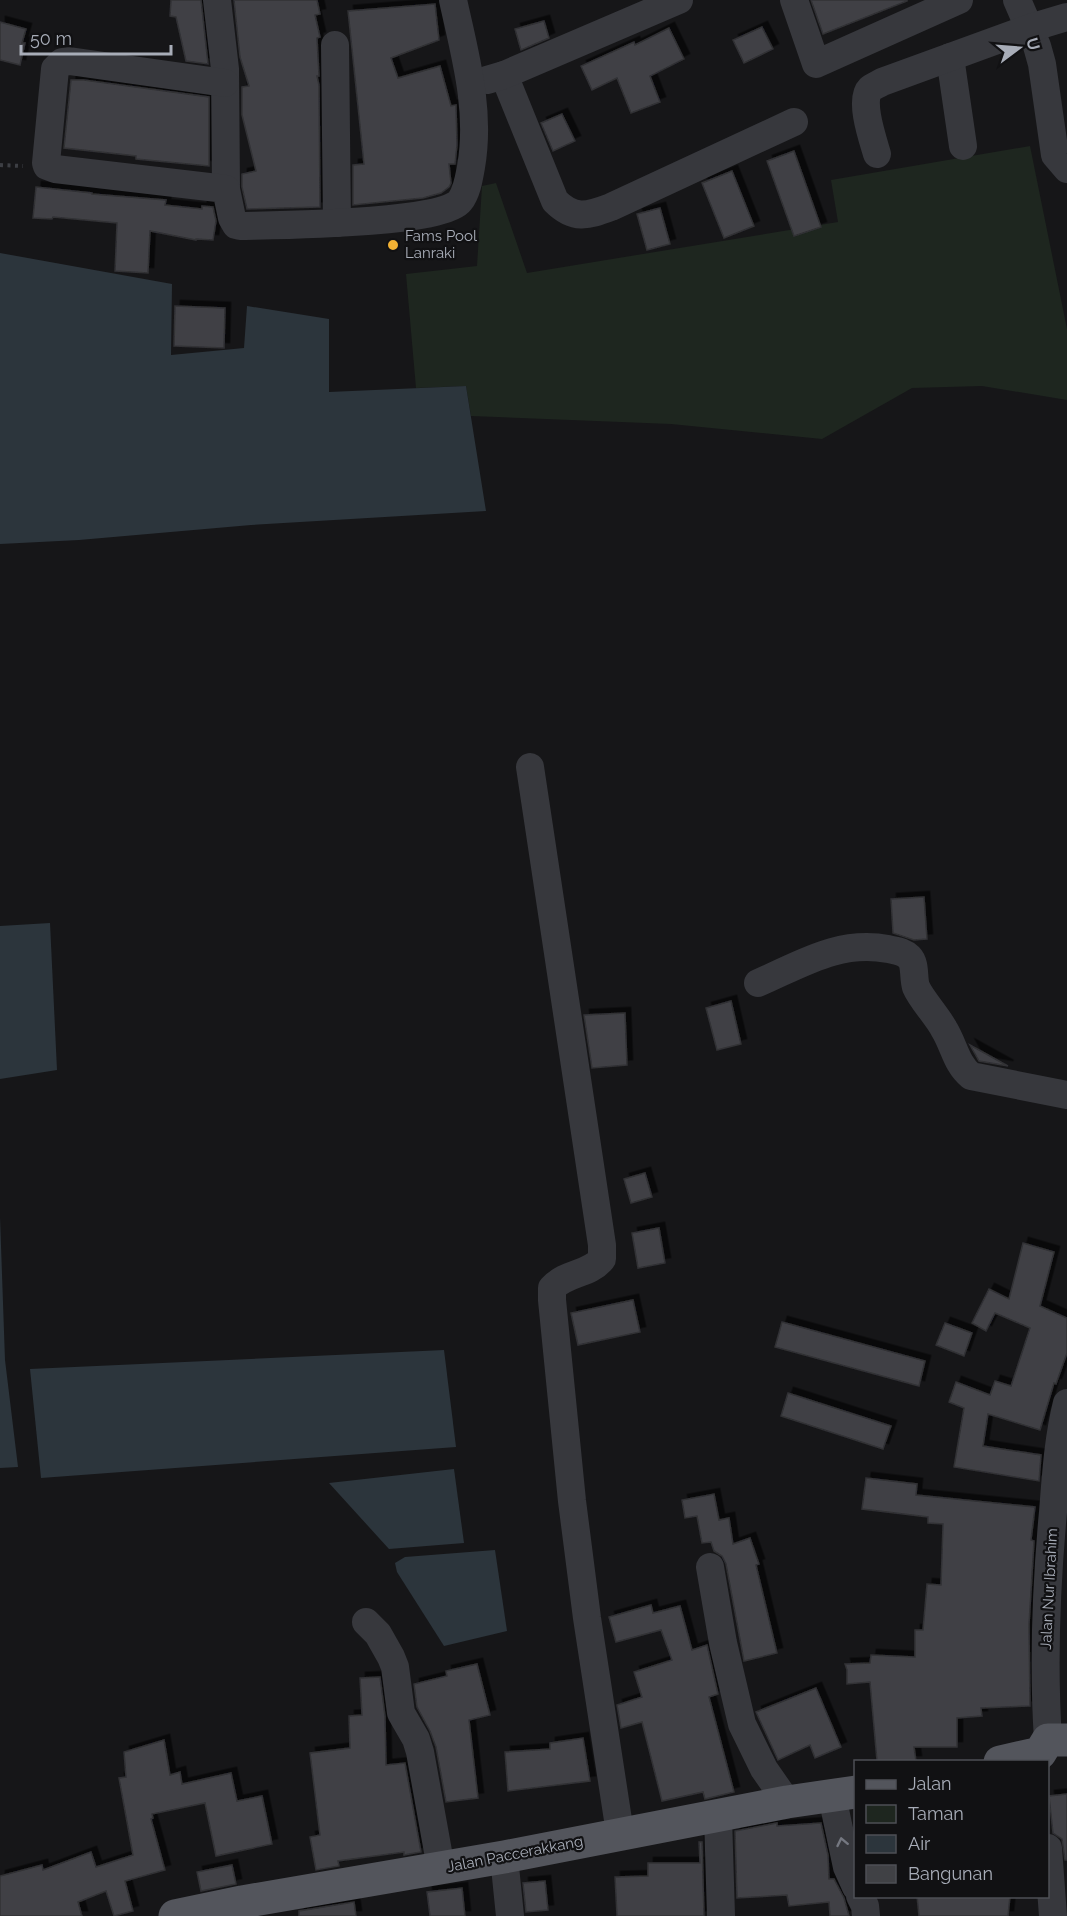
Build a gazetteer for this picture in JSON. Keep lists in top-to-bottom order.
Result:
{
  "streets": {
    "main road": ["Jalan Paccerakkang"],
    "street": ["Jalan Nur Ibrahim"]
  },
  "places": ["Fams Pool Lanraki"],
  "legend": [
    "Jalan",
    "Taman",
    "Air",
    "Bangunan"
  ],
  "scale_bar": "50 m",
  "north": "right"
}
